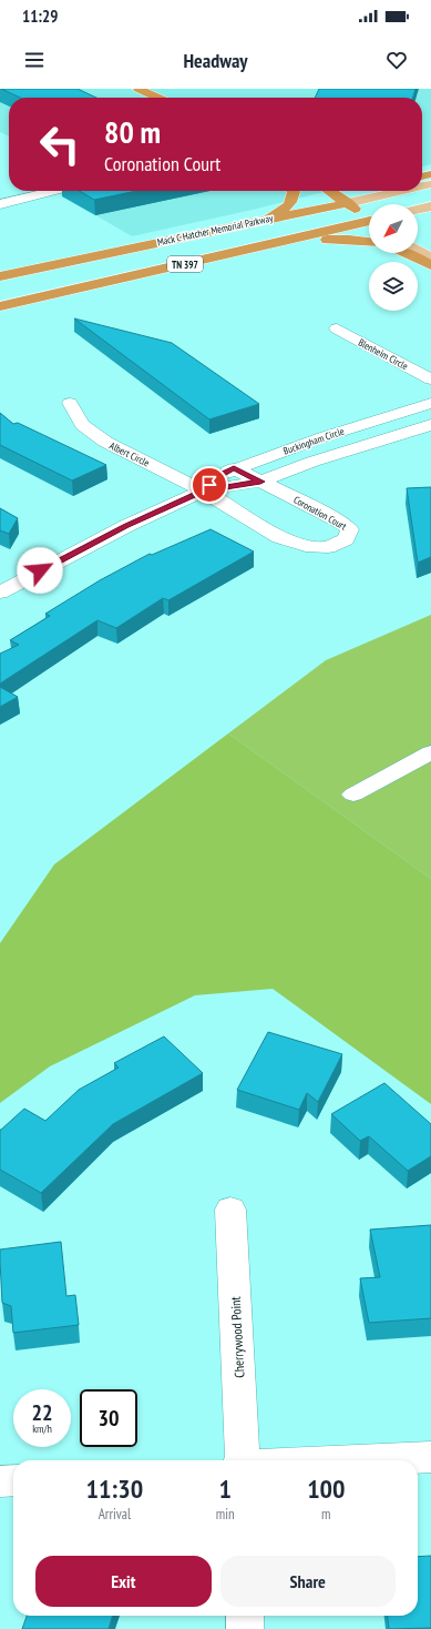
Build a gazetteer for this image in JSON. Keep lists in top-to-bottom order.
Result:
{
  "streets": {
    "highway": ["Mack C Hatcher Memorial Parkway", "TN 397"],
    "street": [
      "Blenheim Circle",
      "Buckingham Circle",
      "Albert Circle",
      "Coronation Court",
      "Cherrywood Point"
    ]
  },
  "crossings": [
    ["Buckingham Circle", "Albert Circle"],
    ["Buckingham Circle", "Coronation Court"],
    ["Albert Circle", "Coronation Court"]
  ],
  "north": "bottom left",
  "page": {
    "status": "11:29",
    "header": "Headway",
    "turn": ["80 m", "Coronation Court"],
    "speed": "22 km/h",
    "limit": "30",
    "eta": [
      "11:30",
      "Arrival",
      "1",
      "min",
      "100",
      "m"
    ],
    "buttons": ["Exit", "Share"]
  }
}
